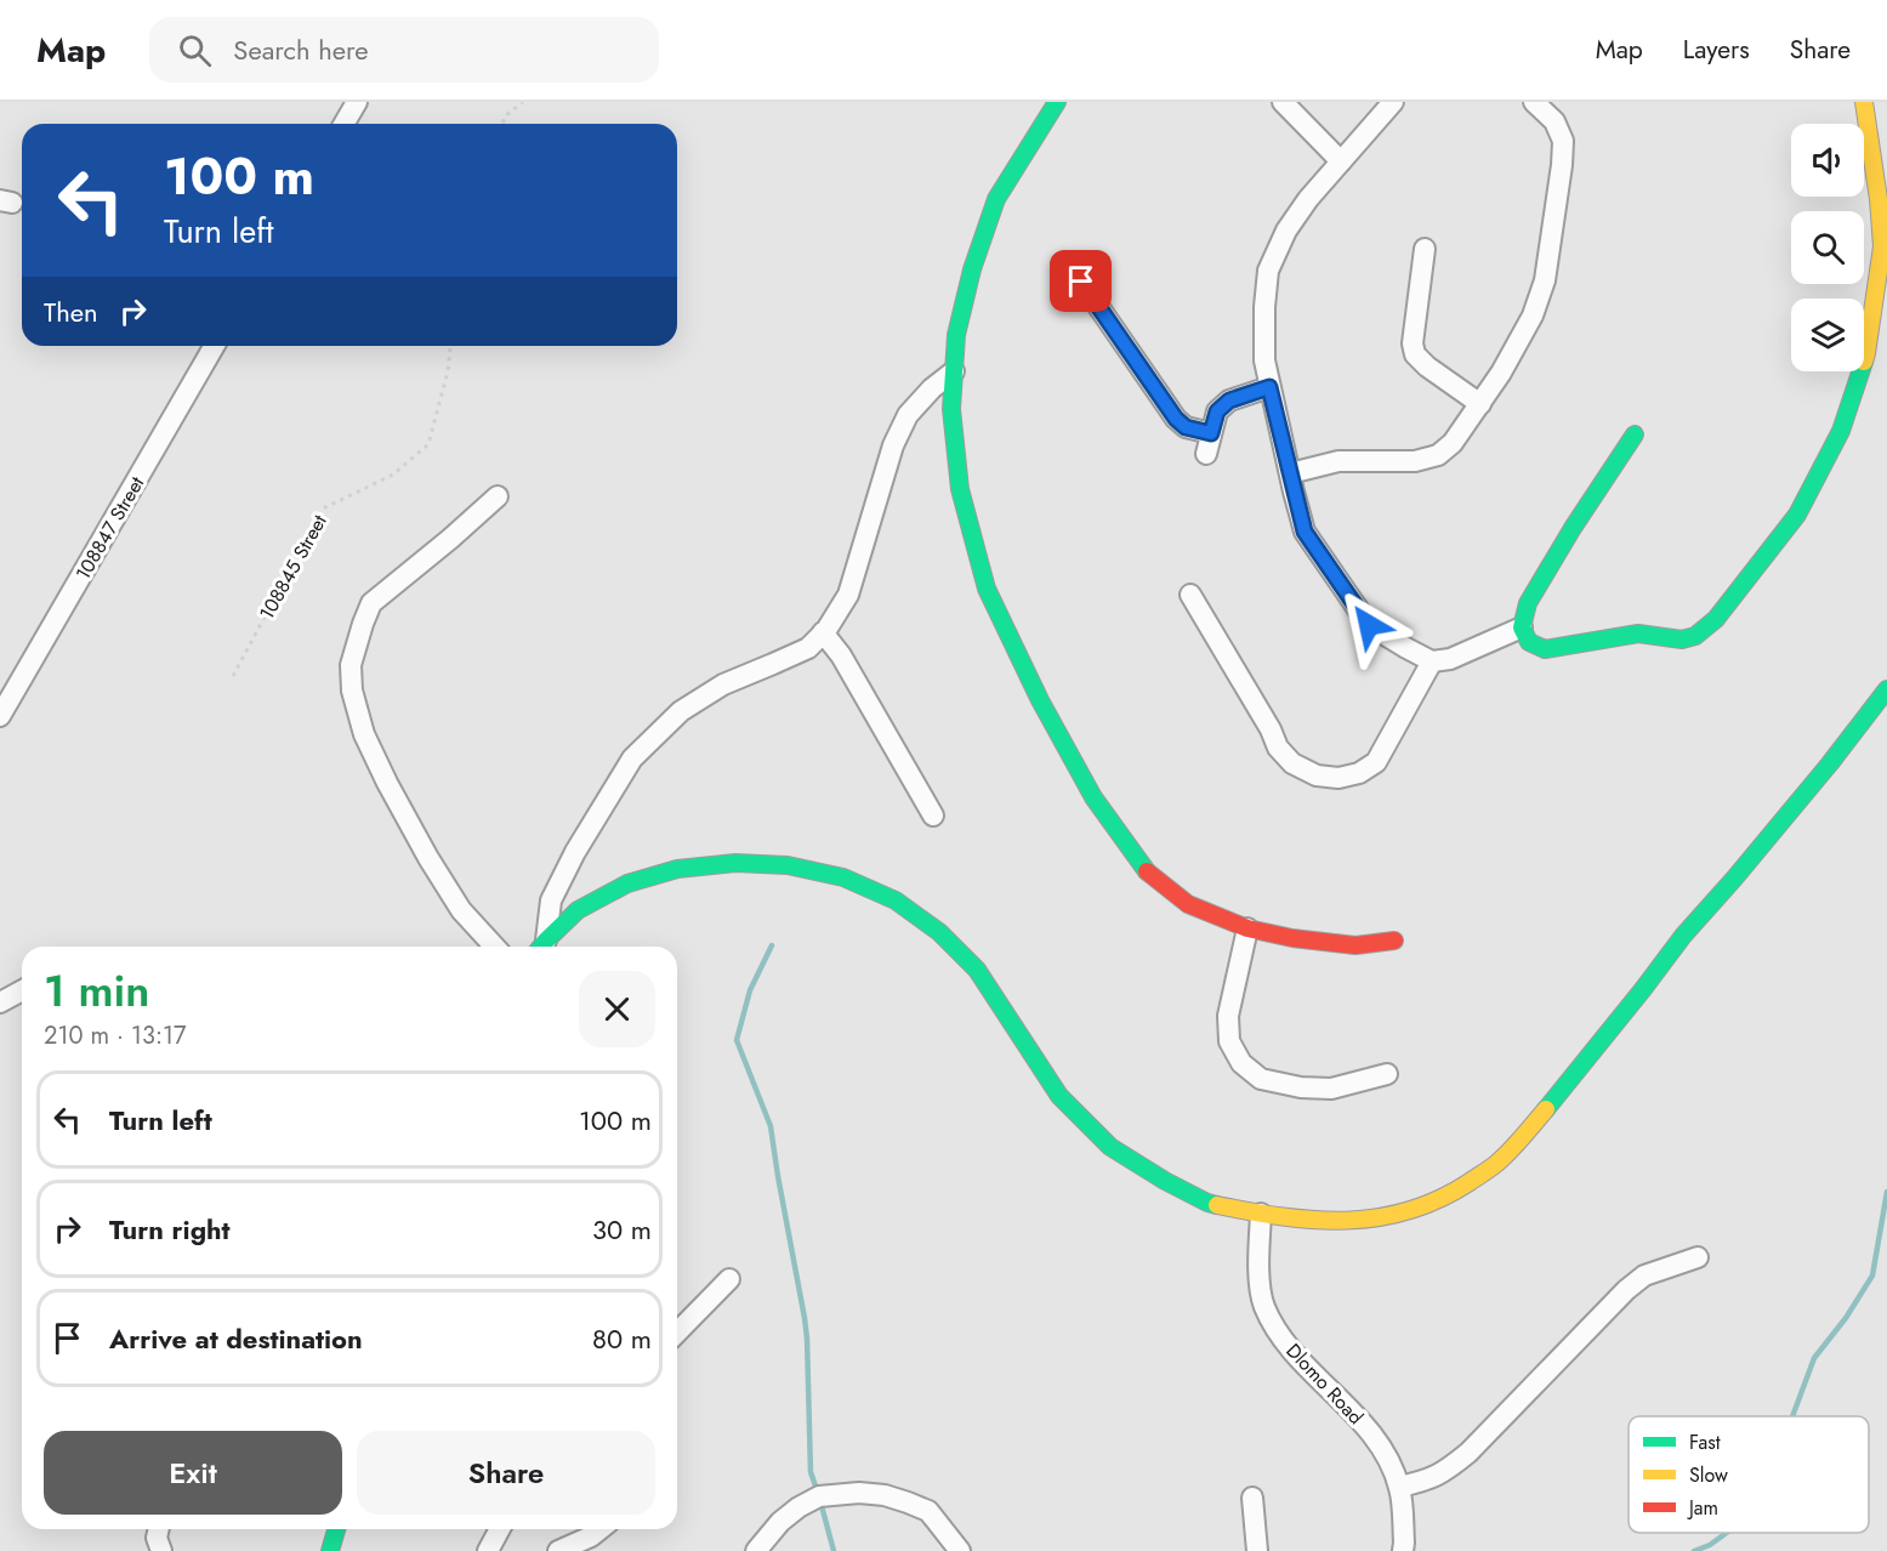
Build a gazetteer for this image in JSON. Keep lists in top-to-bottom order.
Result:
{
  "streets": {
    "street": ["108847 Street", "Dlomo Road"],
    "path": ["108845 Street"]
  },
  "legend": ["Fast", "Slow", "Jam"],
  "page": {
    "header": "Map",
    "search": "Search here",
    "nav": ["Map", "Layers", "Share"],
    "turn": ["100 m", "Turn left"],
    "then": "Then",
    "heading": ["1 min", "210 m · 13:17"],
    "list": [
      {
        "name": "Turn left",
        "value": "100 m"
      },
      {
        "name": "Turn right",
        "value": "30 m"
      },
      {
        "name": "Arrive at destination",
        "value": "80 m"
      }
    ],
    "buttons": ["Exit", "Share"]
  }
}
